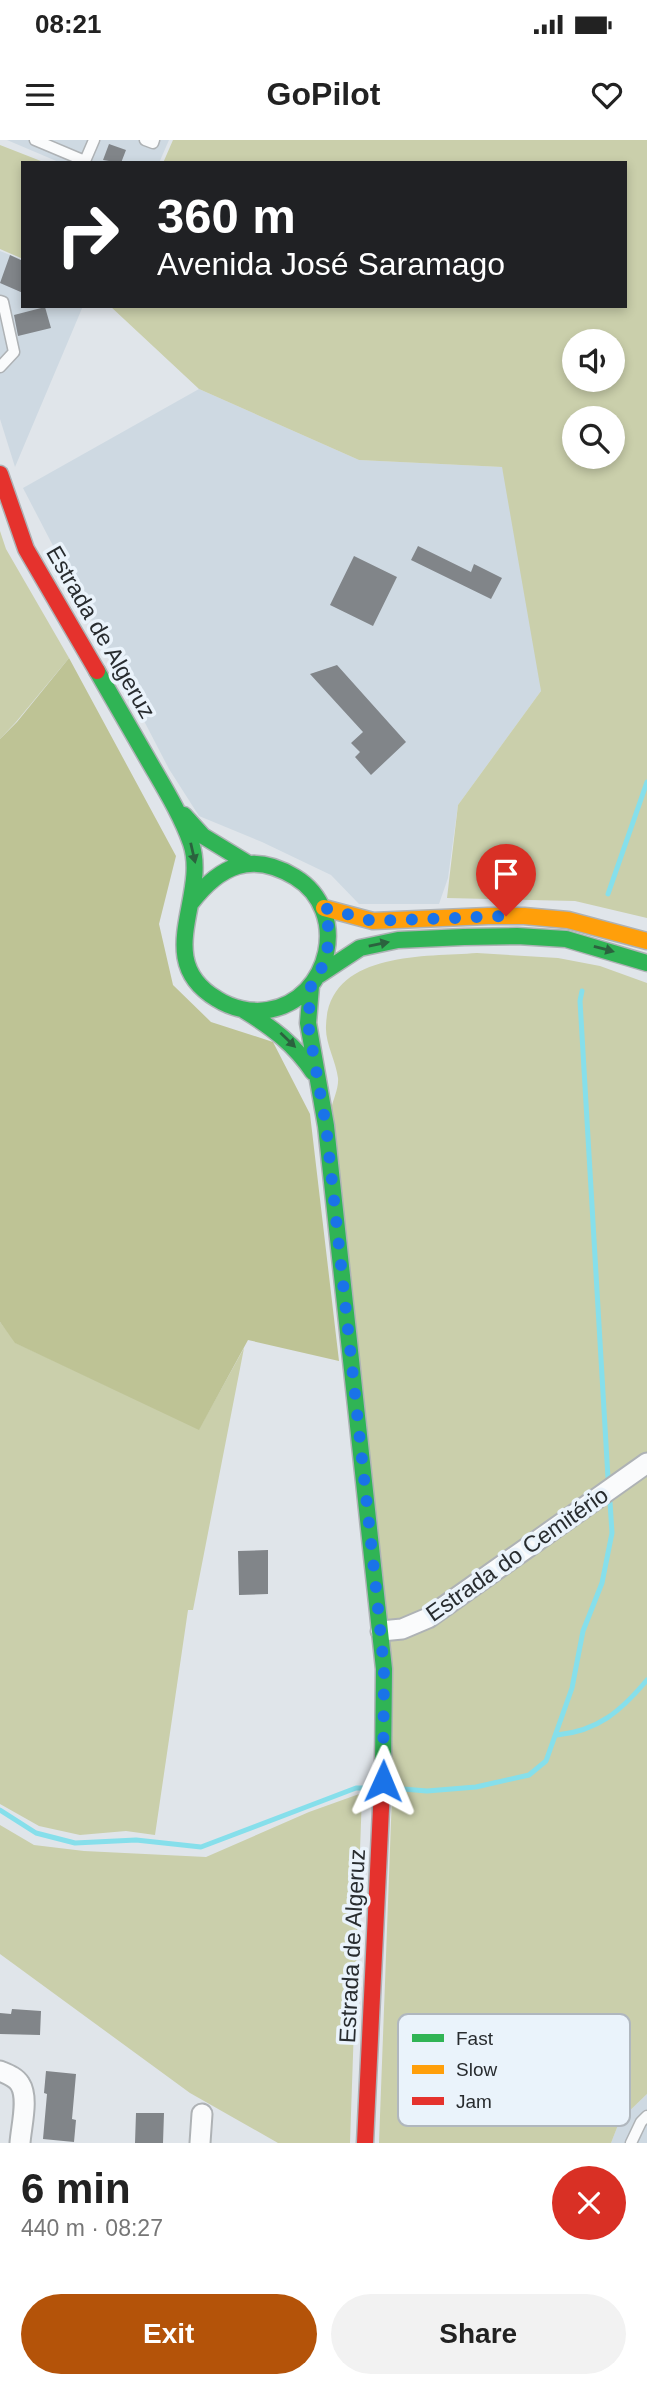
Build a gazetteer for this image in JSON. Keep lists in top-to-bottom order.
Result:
{
  "streets": {
    "main road": ["Estrada de Algeruz"],
    "street": ["Estrada do Cemitério"]
  },
  "crossings": [
    ["Estrada de Algeruz", "Estrada do Cemitério"]
  ],
  "legend": ["Fast", "Slow", "Jam"],
  "page": {
    "status": "08:21",
    "header": "GoPilot",
    "turn": ["360 m", "Avenida José Saramago"],
    "heading": ["6 min", "440 m · 08:27"],
    "buttons": ["Exit", "Share"]
  }
}
